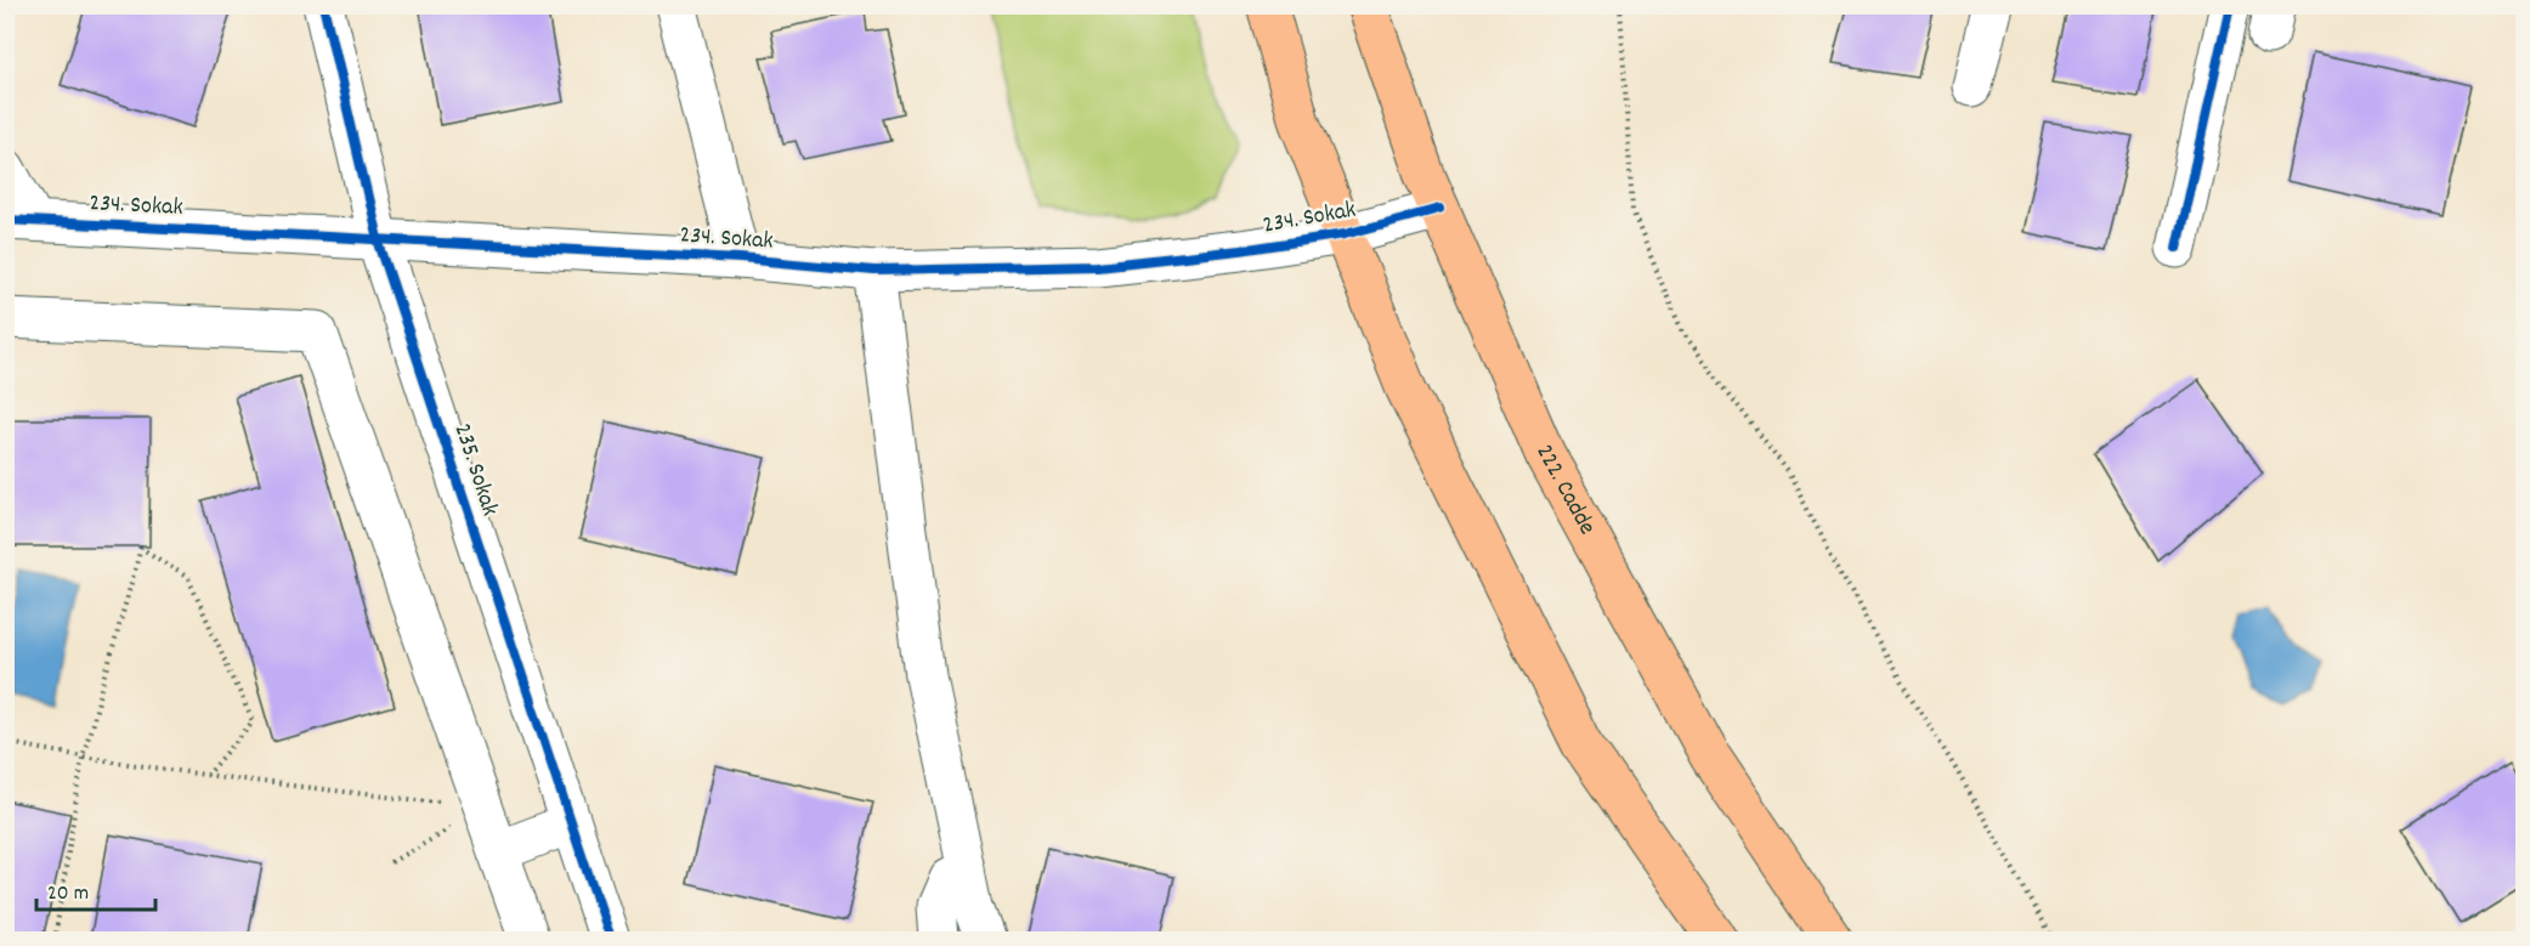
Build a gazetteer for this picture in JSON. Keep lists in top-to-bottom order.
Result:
{
  "streets": {
    "main road": ["222. Cadde"],
    "street": ["234. Sokak", "235. Sokak"]
  },
  "crossings": [
    ["234. Sokak", "235. Sokak"],
    ["234. Sokak", "222. Cadde"]
  ],
  "scale_bar": "20 m"
}
